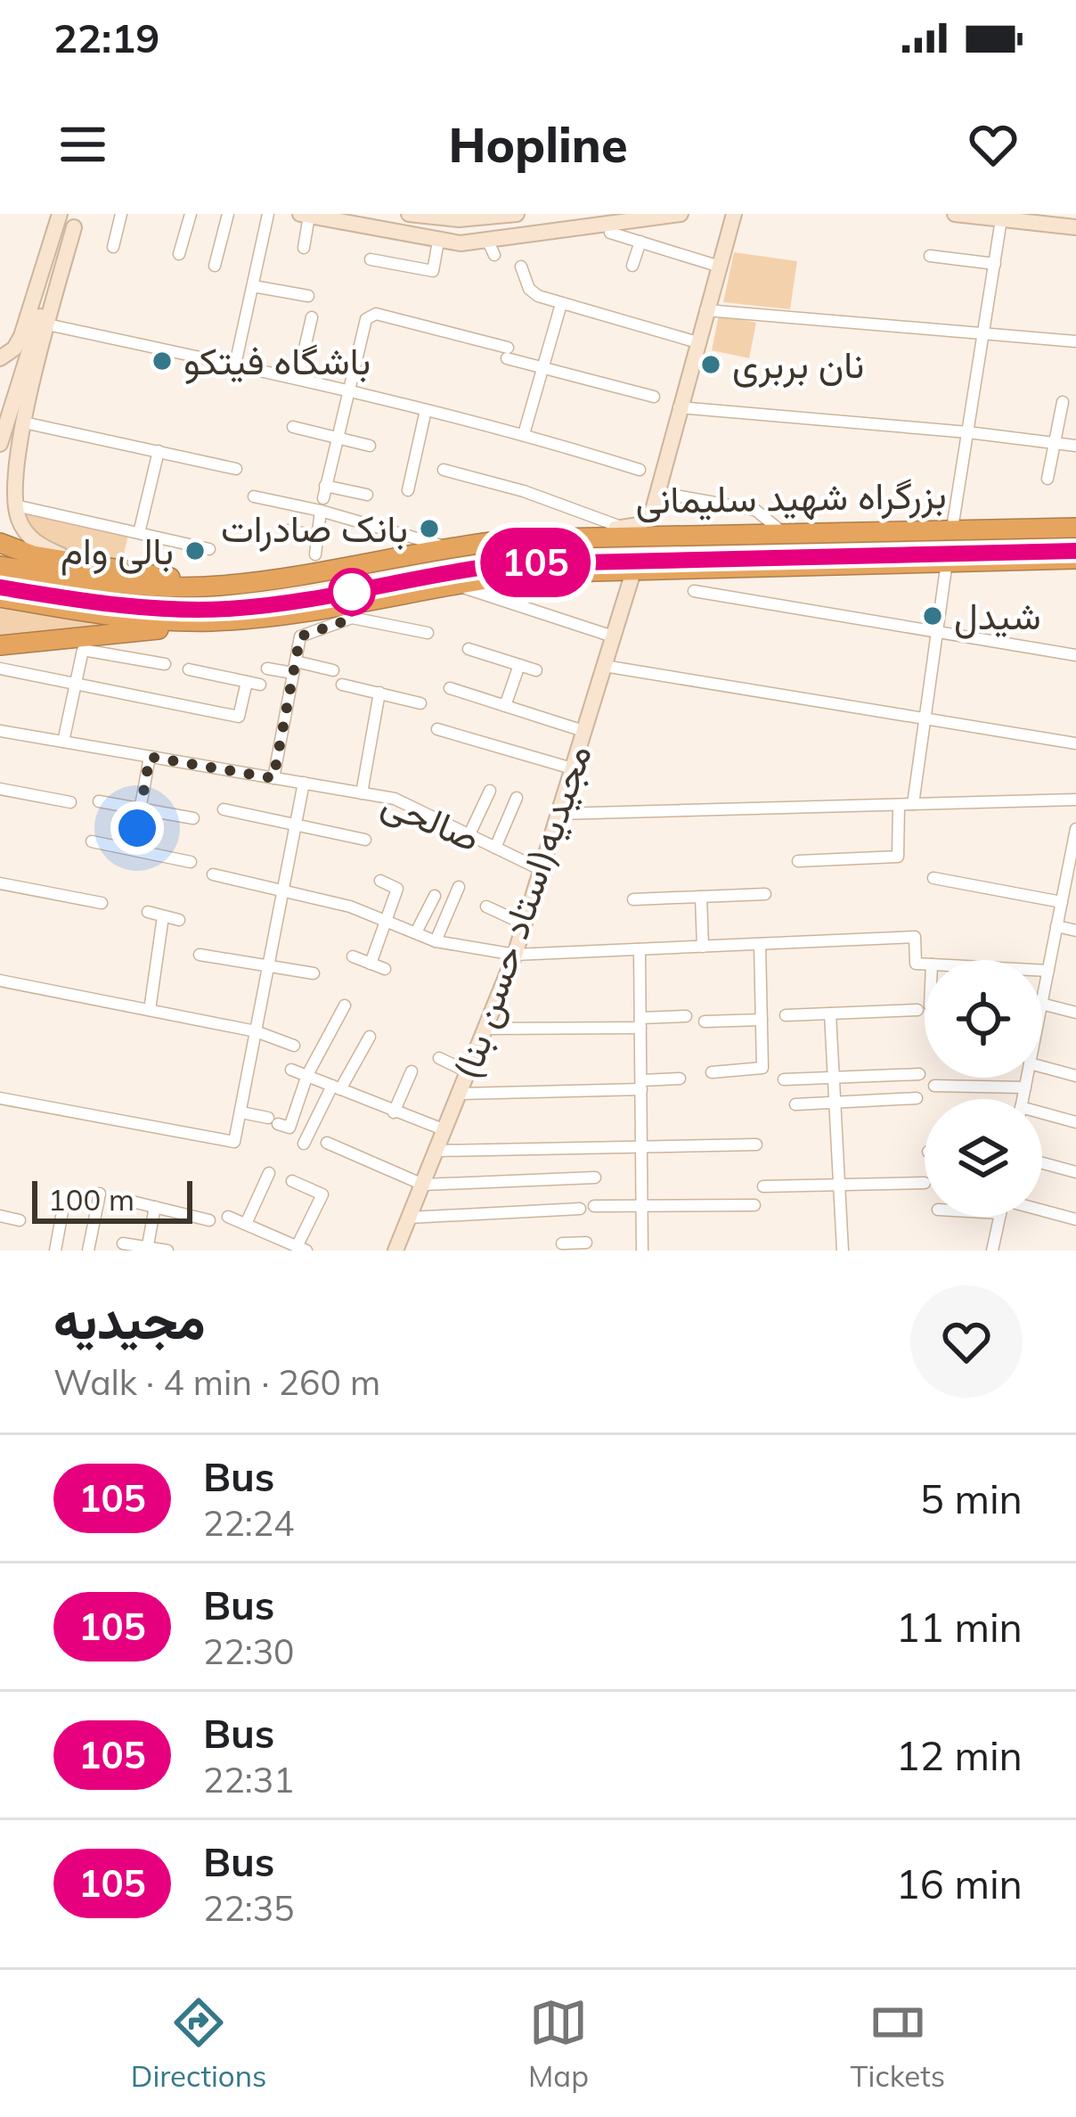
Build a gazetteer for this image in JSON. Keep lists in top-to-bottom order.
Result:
{
  "streets": {
    "highway": ["بزرگراه شهید سلیمانی"],
    "main road": ["مجیدیه(استاد حسن بنا)"],
    "street": ["صالحی"]
  },
  "crossings": [
    ["صالحی", "مجیدیه(استاد حسن بنا)"]
  ],
  "places": [
    "باشگاه فیتکو",
    "نان بربری",
    "بانک صادرات",
    "بالی وام",
    "شیدل"
  ],
  "lines": ["bus line 105"],
  "scale_bar": "100 m",
  "page": {
    "status": "22:19",
    "header": "Hopline",
    "on_map": "105",
    "scale": "100 m",
    "heading": ["مجیدیه", "Walk · 4 min · 260 m"],
    "list": [
      {
        "mark": "105",
        "name": "Bus",
        "note": "22:24",
        "value": "5 min"
      },
      {
        "mark": "105",
        "name": "Bus",
        "note": "22:30",
        "value": "11 min"
      },
      {
        "mark": "105",
        "name": "Bus",
        "note": "22:31",
        "value": "12 min"
      },
      {
        "mark": "105",
        "name": "Bus",
        "note": "22:35",
        "value": "16 min"
      }
    ],
    "tabs": ["Directions", "Map", "Tickets"]
  }
}
